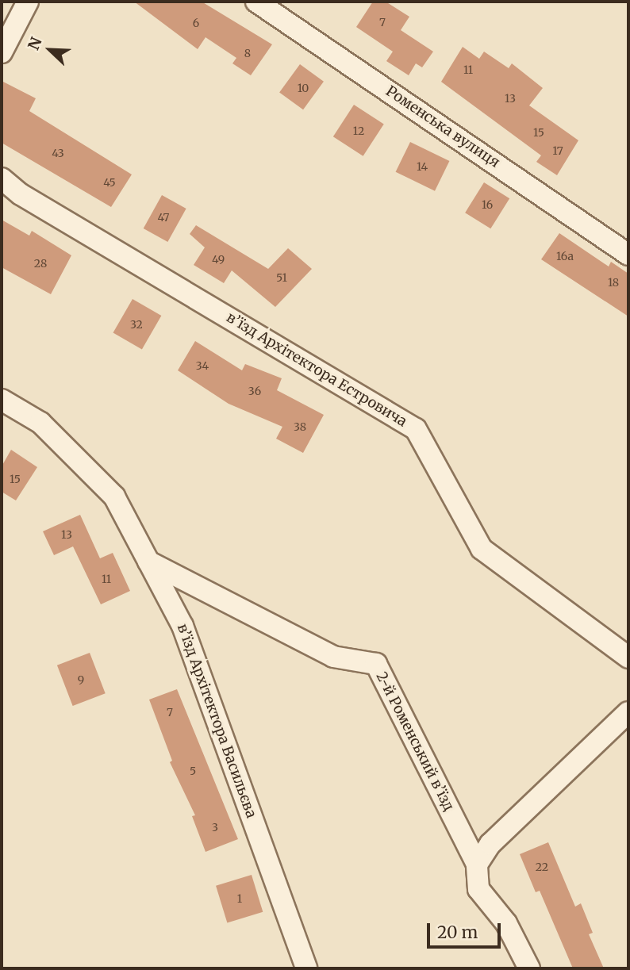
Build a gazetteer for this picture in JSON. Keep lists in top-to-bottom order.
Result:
{
  "streets": {
    "street": [
      "Роменська вулиця",
      "в’їзд Архітектора Естровича",
      "в’їзд Архітектора Васильєва",
      "2-й Роменський в’їзд"
    ]
  },
  "crossings": [
    ["в’їзд Архітектора Васильєва", "2-й Роменський в’їзд"]
  ],
  "house_numbers": [
    "7",
    "6",
    "8",
    "11",
    "10",
    "13",
    "12",
    "15",
    "17",
    "43",
    "14",
    "45",
    "16",
    "47",
    "16а",
    "49",
    "28",
    "51",
    "18",
    "32",
    "34",
    "36",
    "38",
    "15",
    "13",
    "11",
    "9",
    "7",
    "5",
    "3",
    "22",
    "1"
  ],
  "scale_bar": "20 m",
  "north": "top left"
}
